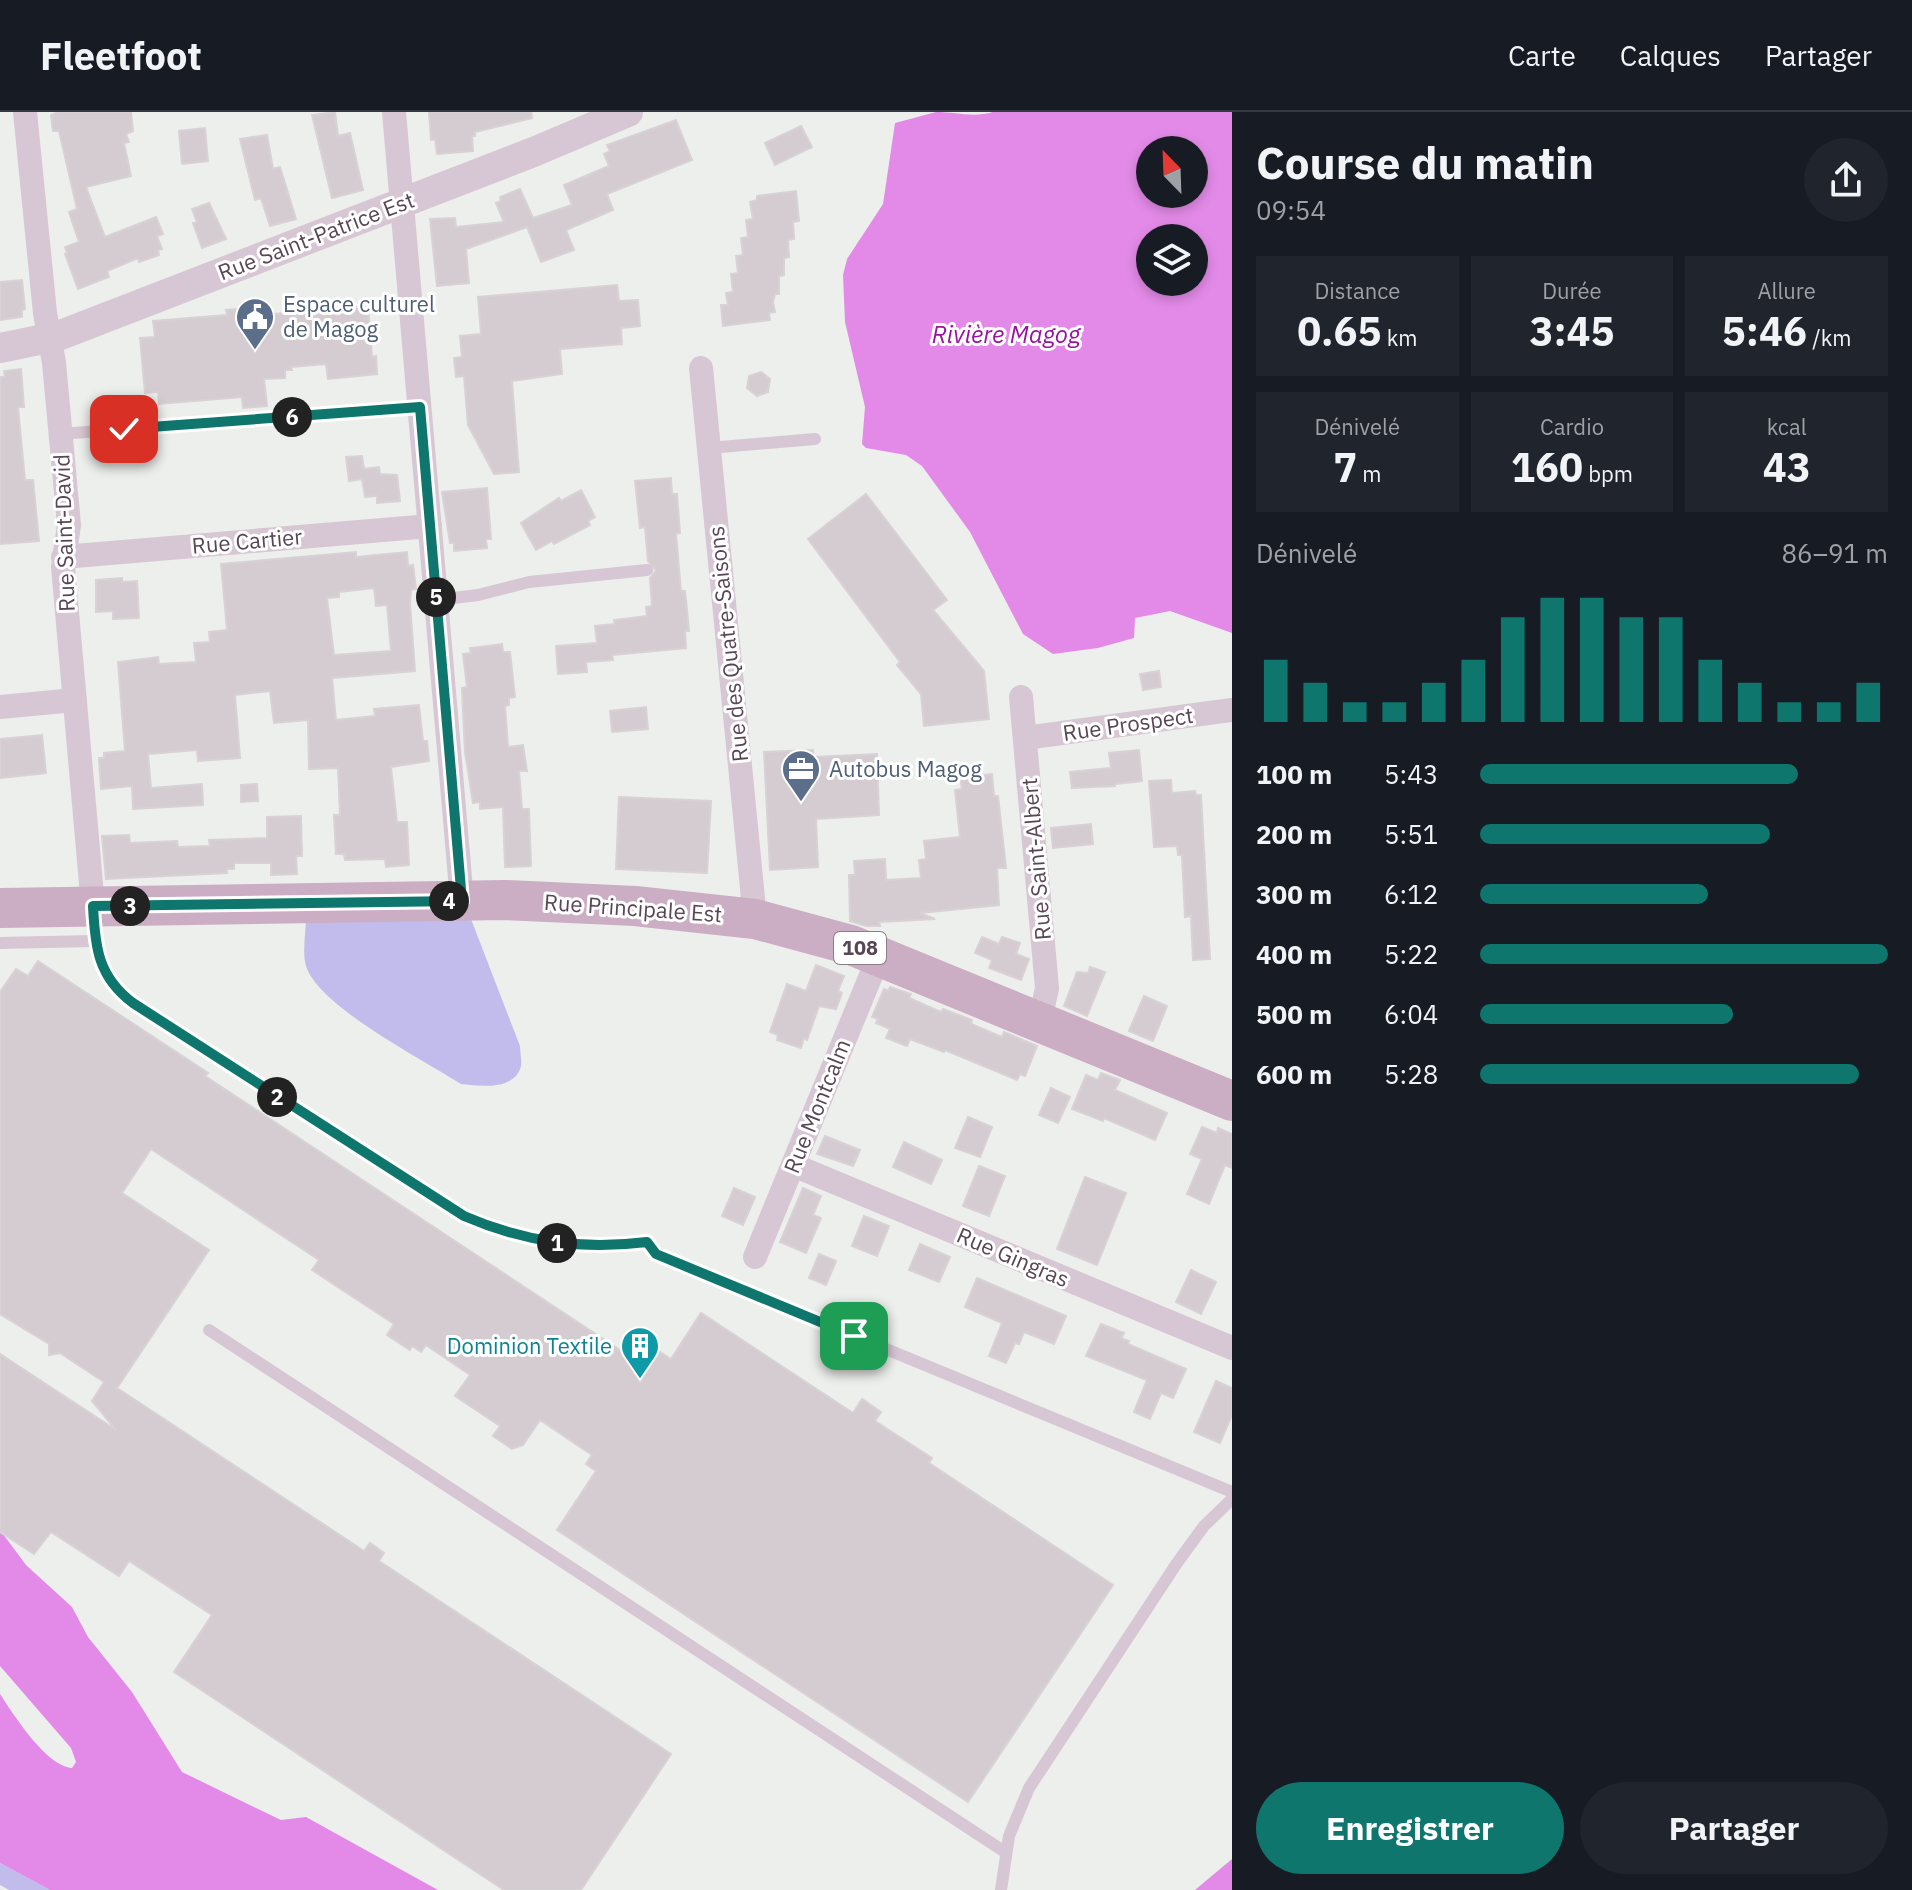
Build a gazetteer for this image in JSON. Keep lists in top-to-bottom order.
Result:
{
  "streets": {
    "main road": ["Rue Principale Est", "108"],
    "street": [
      "Rue Saint-Patrice Est",
      "Rue Saint-David",
      "Rue Cartier",
      "Rue des Quatre-Saisons",
      "Rue Prospect",
      "Rue Saint-Albert",
      "Rue Montcalm",
      "Rue Gingras"
    ]
  },
  "crossings": [
    ["Rue Saint-Patrice Est", "Rue Saint-David"],
    ["Rue Saint-David", "Rue Cartier"],
    ["Rue Saint-David", "Rue Principale Est"],
    ["Rue des Quatre-Saisons", "Rue Principale Est"],
    ["Rue Prospect", "Rue Saint-Albert"],
    ["Rue Saint-Albert", "Rue Principale Est"],
    ["Rue Principale Est", "Rue Montcalm"],
    ["Rue Montcalm", "Rue Gingras"]
  ],
  "water": ["Rivière Magog"],
  "places": {
    "public building": ["Espace culturel de Magog"],
    "office": ["Autobus Magog"],
    "building": ["Dominion Textile"]
  },
  "north": "top left",
  "page": {
    "header": "Fleetfoot",
    "nav": ["Carte", "Calques", "Partager"],
    "heading": ["Course du matin", "09:54"],
    "stats": [
      ["Distance", "0.65 km"],
      ["Durée", "3:45"],
      ["Allure", "5:46 /km"],
      ["Dénivelé", "7 m"],
      ["Cardio", "160 bpm"],
      ["kcal", "43"]
    ],
    "pins": [
      "6",
      "5",
      "4",
      "3",
      "2",
      "1"
    ],
    "chart": ["Dénivelé", "86–91 m"],
    "list": [
      {
        "name": "100 m",
        "note": "5:43"
      },
      {
        "name": "200 m",
        "note": "5:51"
      },
      {
        "name": "300 m",
        "note": "6:12"
      },
      {
        "name": "400 m",
        "note": "5:22"
      },
      {
        "name": "500 m",
        "note": "6:04"
      },
      {
        "name": "600 m",
        "note": "5:28"
      }
    ],
    "buttons": ["Enregistrer", "Partager"]
  }
}
